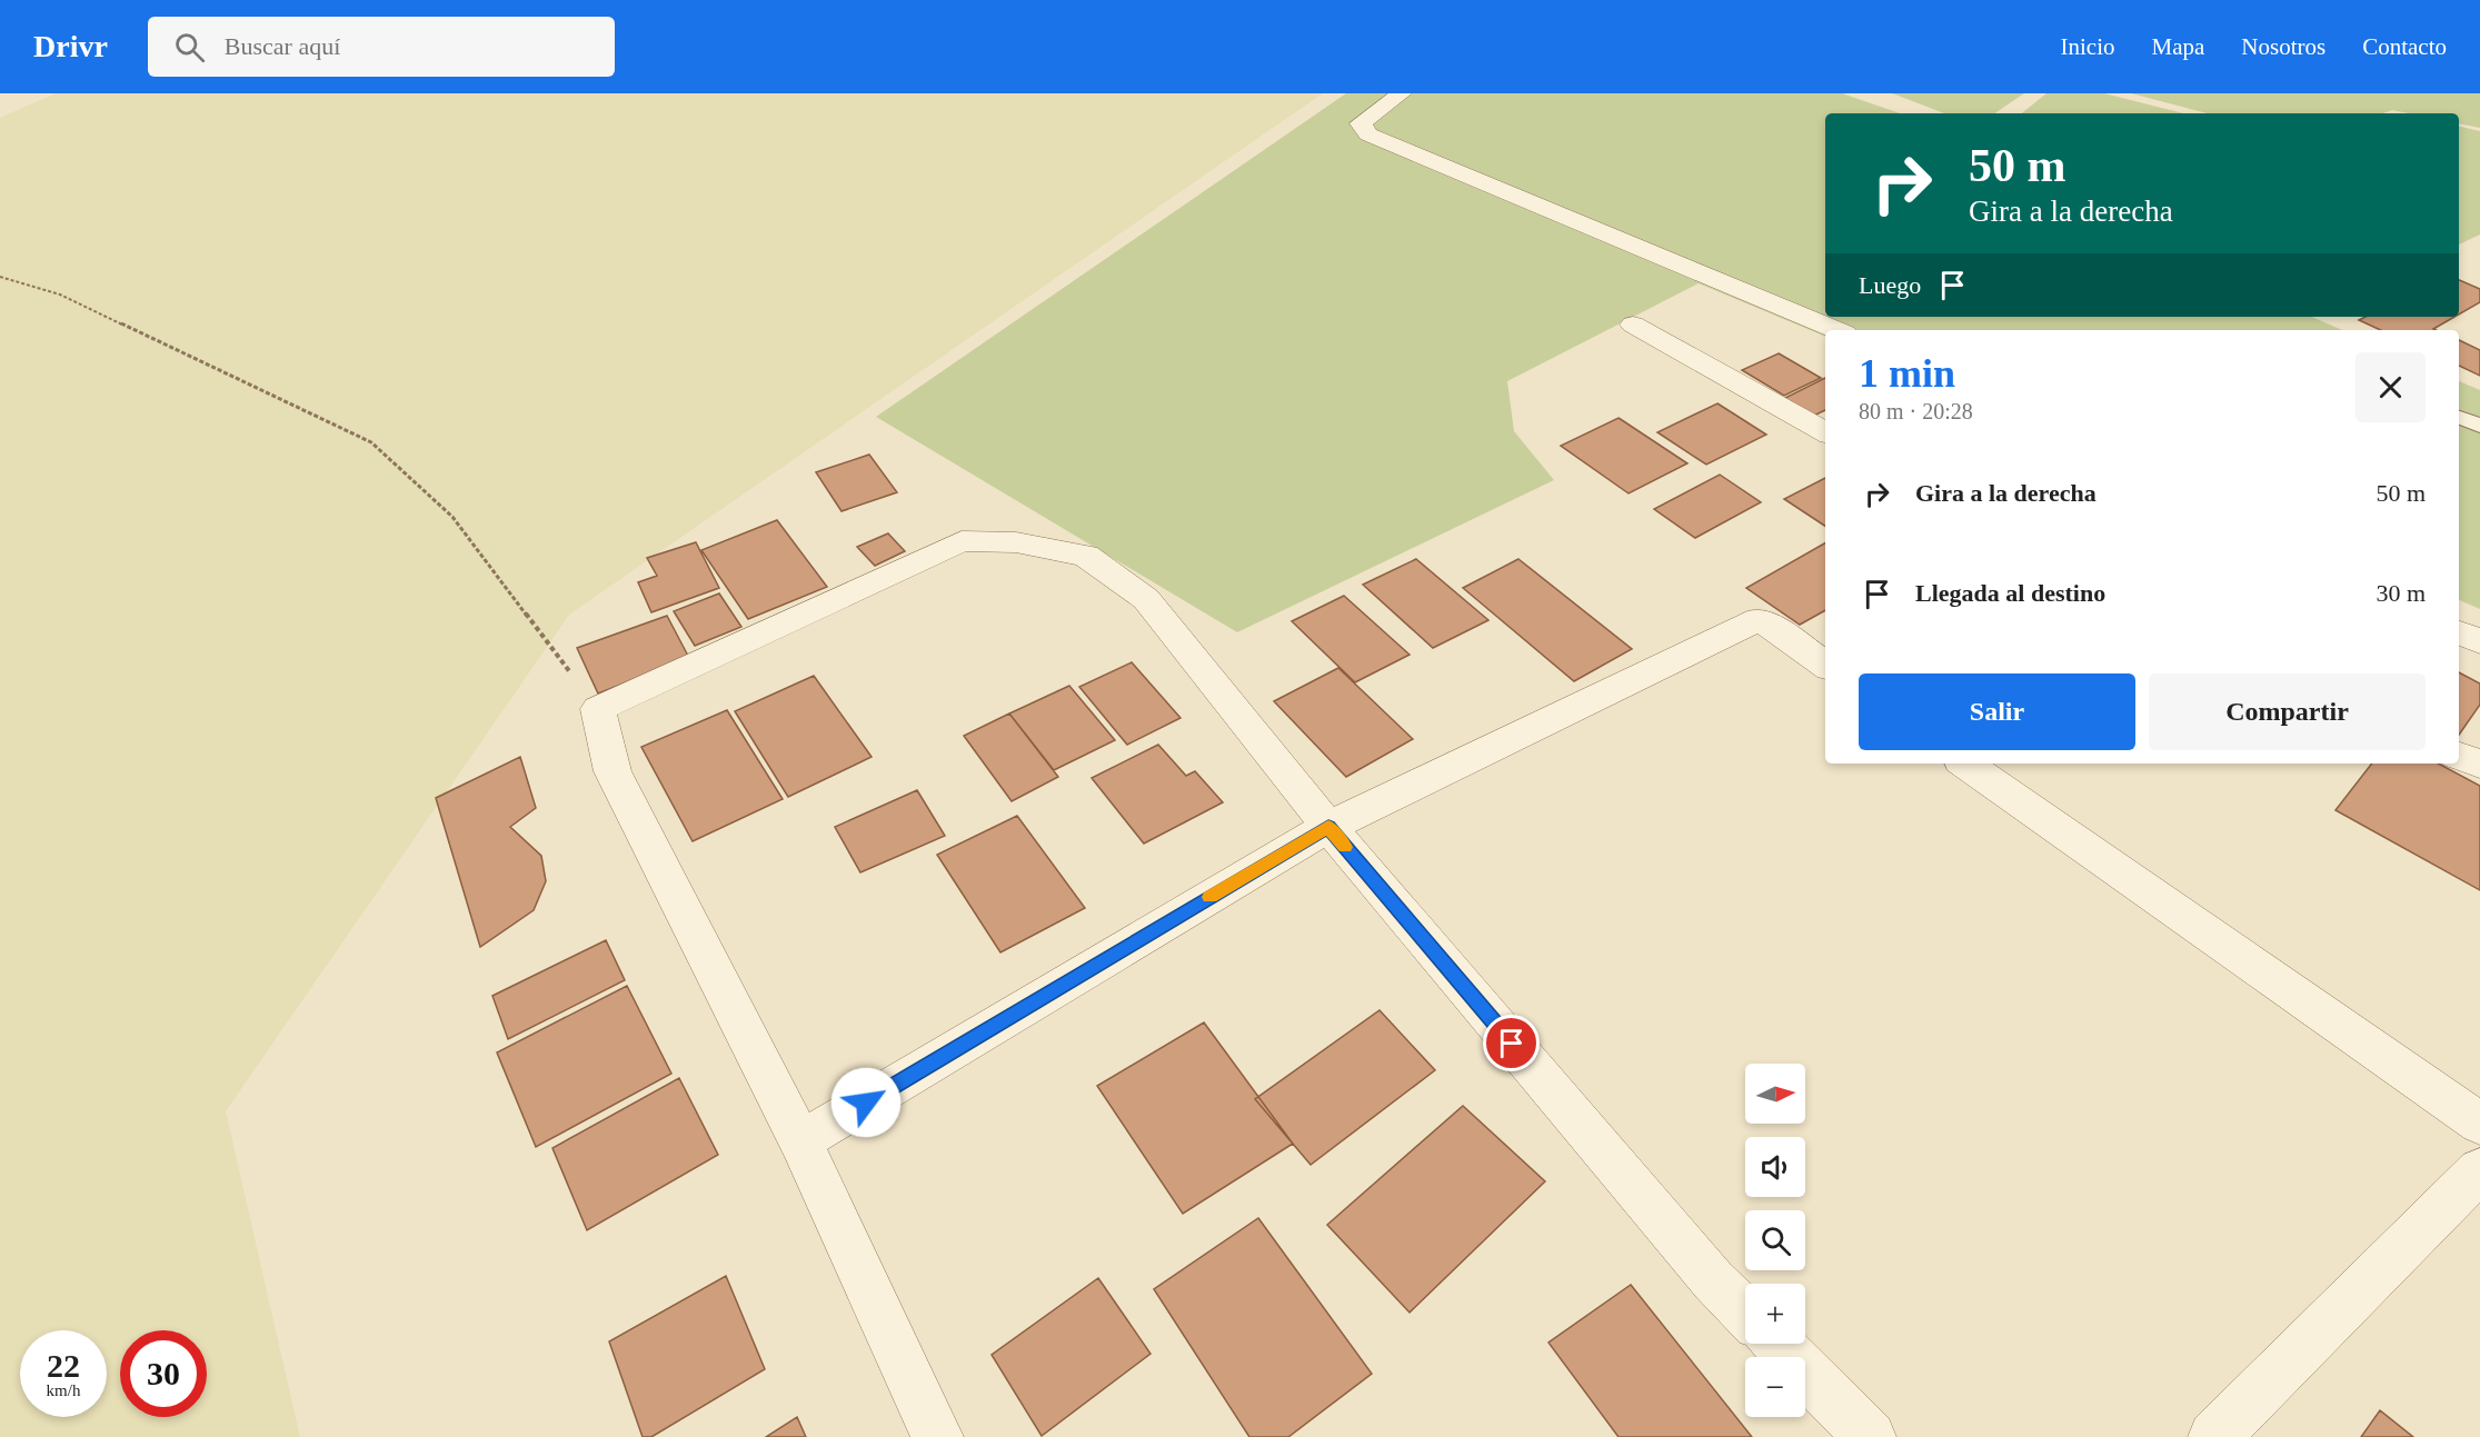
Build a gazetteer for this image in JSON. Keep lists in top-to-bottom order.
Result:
{
  "north": "right",
  "page": {
    "header": "Drivr",
    "search": "Buscar aquí",
    "nav": [
      "Inicio",
      "Mapa",
      "Nosotros",
      "Contacto"
    ],
    "turn": ["50 m", "Gira a la derecha"],
    "then": "Luego",
    "heading": ["1 min", "80 m · 20:28"],
    "list": [
      {
        "name": "Gira a la derecha",
        "value": "50 m"
      },
      {
        "name": "Llegada al destino",
        "value": "30 m"
      }
    ],
    "buttons": ["Salir", "Compartir"],
    "map_buttons": ["+", "−"],
    "speed": "22 km/h",
    "limit": "30"
  }
}
